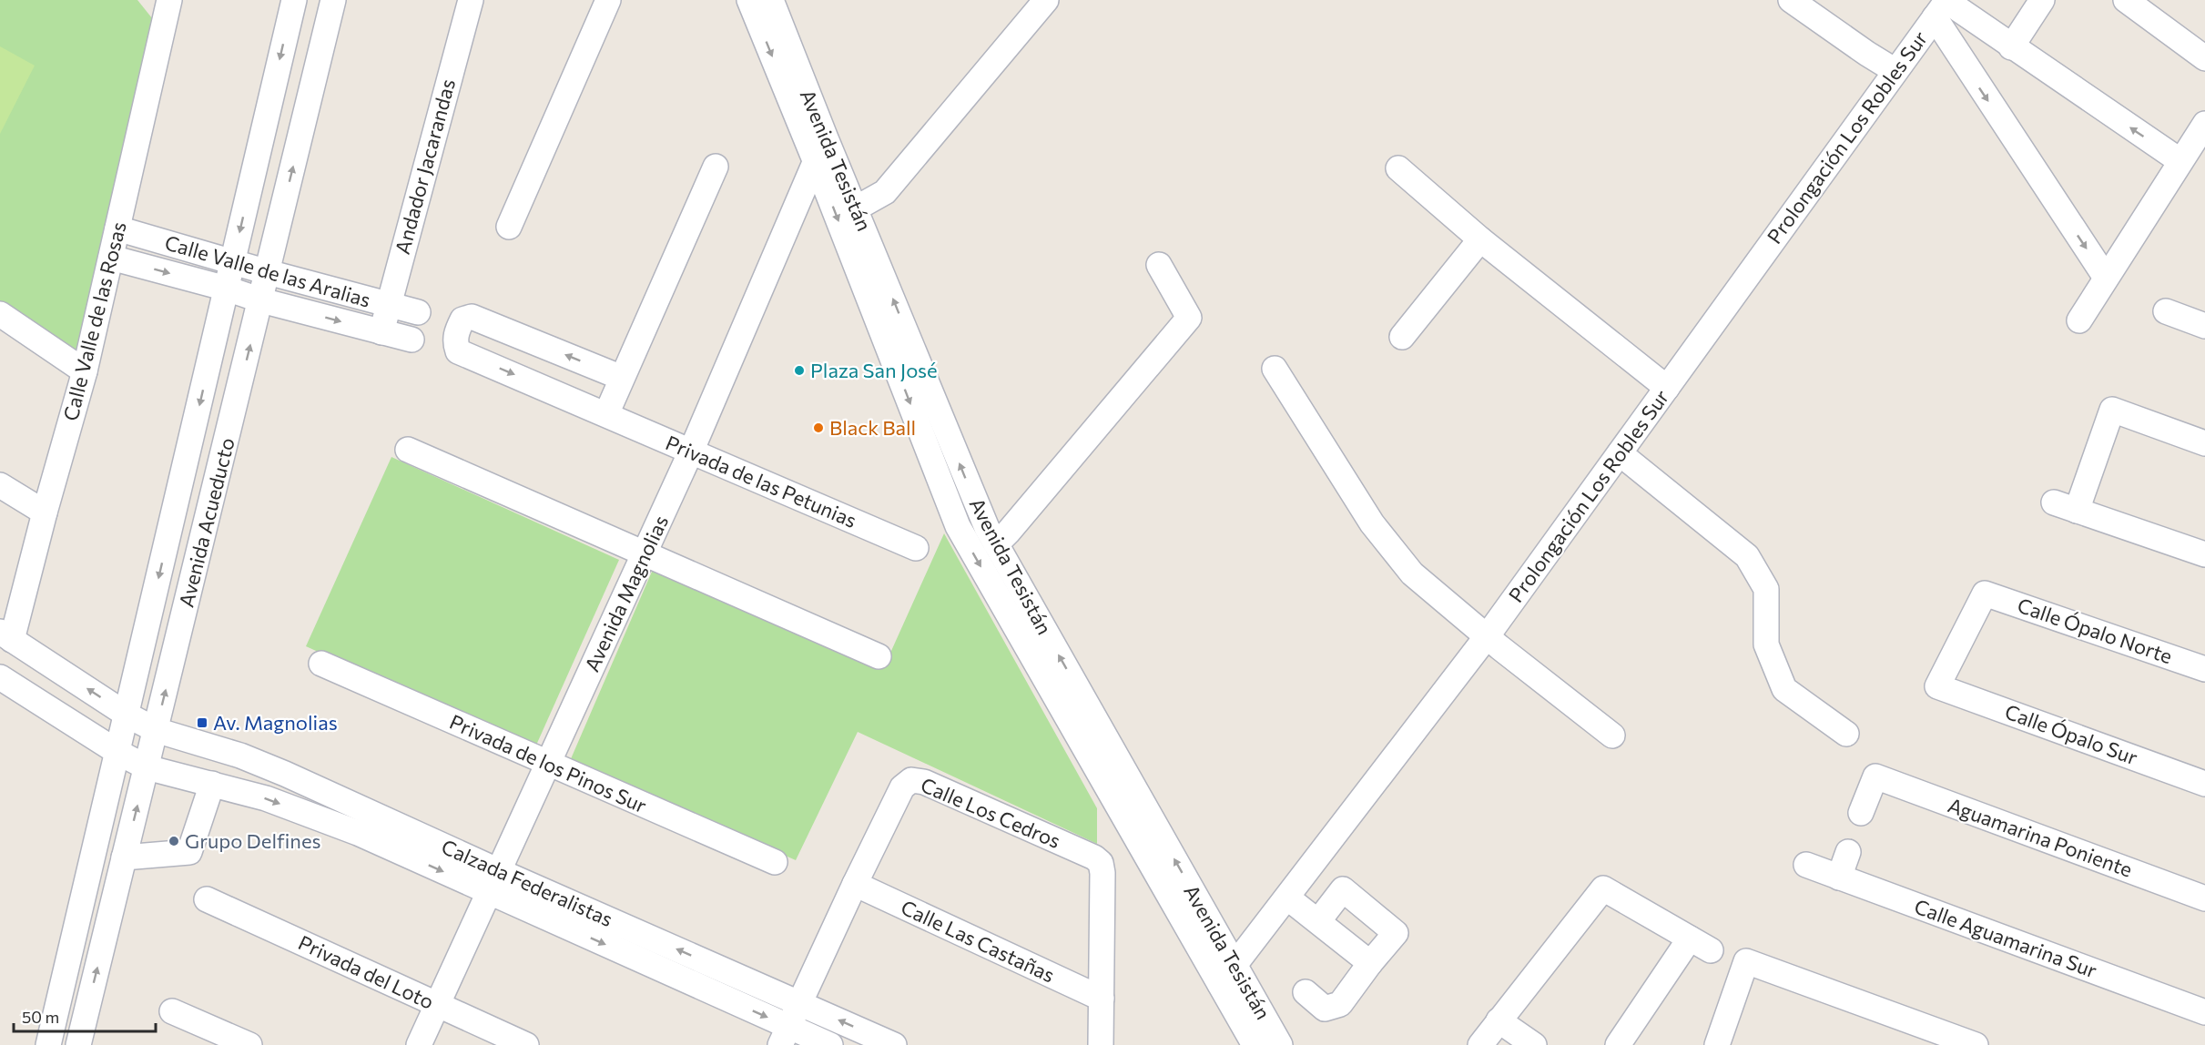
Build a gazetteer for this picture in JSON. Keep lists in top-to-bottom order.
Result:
{
  "streets": {
    "street": [
      "Prolongación Los Robles Sur",
      "Avenida Tesistán",
      "Andador Jacarandas",
      "Calle Valle de las Aralias",
      "Calle Valle de las Rosas",
      "Privada de las Petunias",
      "Avenida Acueducto",
      "Avenida Magnolias",
      "Calle Ópalo Norte",
      "Calle Ópalo Sur",
      "Privada de los Pinos Sur",
      "Calle Los Cedros",
      "Aguamarina Poniente",
      "Calzada Federalistas",
      "Calle Aguamarina Sur",
      "Calle Las Castañas",
      "Privada del Loto"
    ]
  },
  "crossings": [
    ["Prolongación Los Robles Sur", "Avenida Tesistán"],
    ["Avenida Tesistán", "Avenida Magnolias"],
    ["Andador Jacarandas", "Calle Valle de las Aralias"],
    ["Calle Valle de las Aralias", "Calle Valle de las Rosas"],
    ["Calle Valle de las Aralias", "Avenida Acueducto"],
    ["Calle Valle de las Rosas", "Calzada Federalistas"],
    ["Privada de las Petunias", "Avenida Magnolias"],
    ["Avenida Acueducto", "Calzada Federalistas"],
    ["Avenida Magnolias", "Privada de los Pinos Sur"],
    ["Avenida Magnolias", "Calzada Federalistas"],
    ["Avenida Magnolias", "Privada del Loto"],
    ["Calle Ópalo Norte", "Calle Ópalo Sur"],
    ["Calle Los Cedros", "Calzada Federalistas"],
    ["Calle Los Cedros", "Calle Las Castañas"]
  ],
  "places": {
    "other": ["Plaza San José", "Black Ball", "Grupo Delfines"],
    "transit": ["Av. Magnolias"]
  },
  "scale_bar": "50 m"
}
